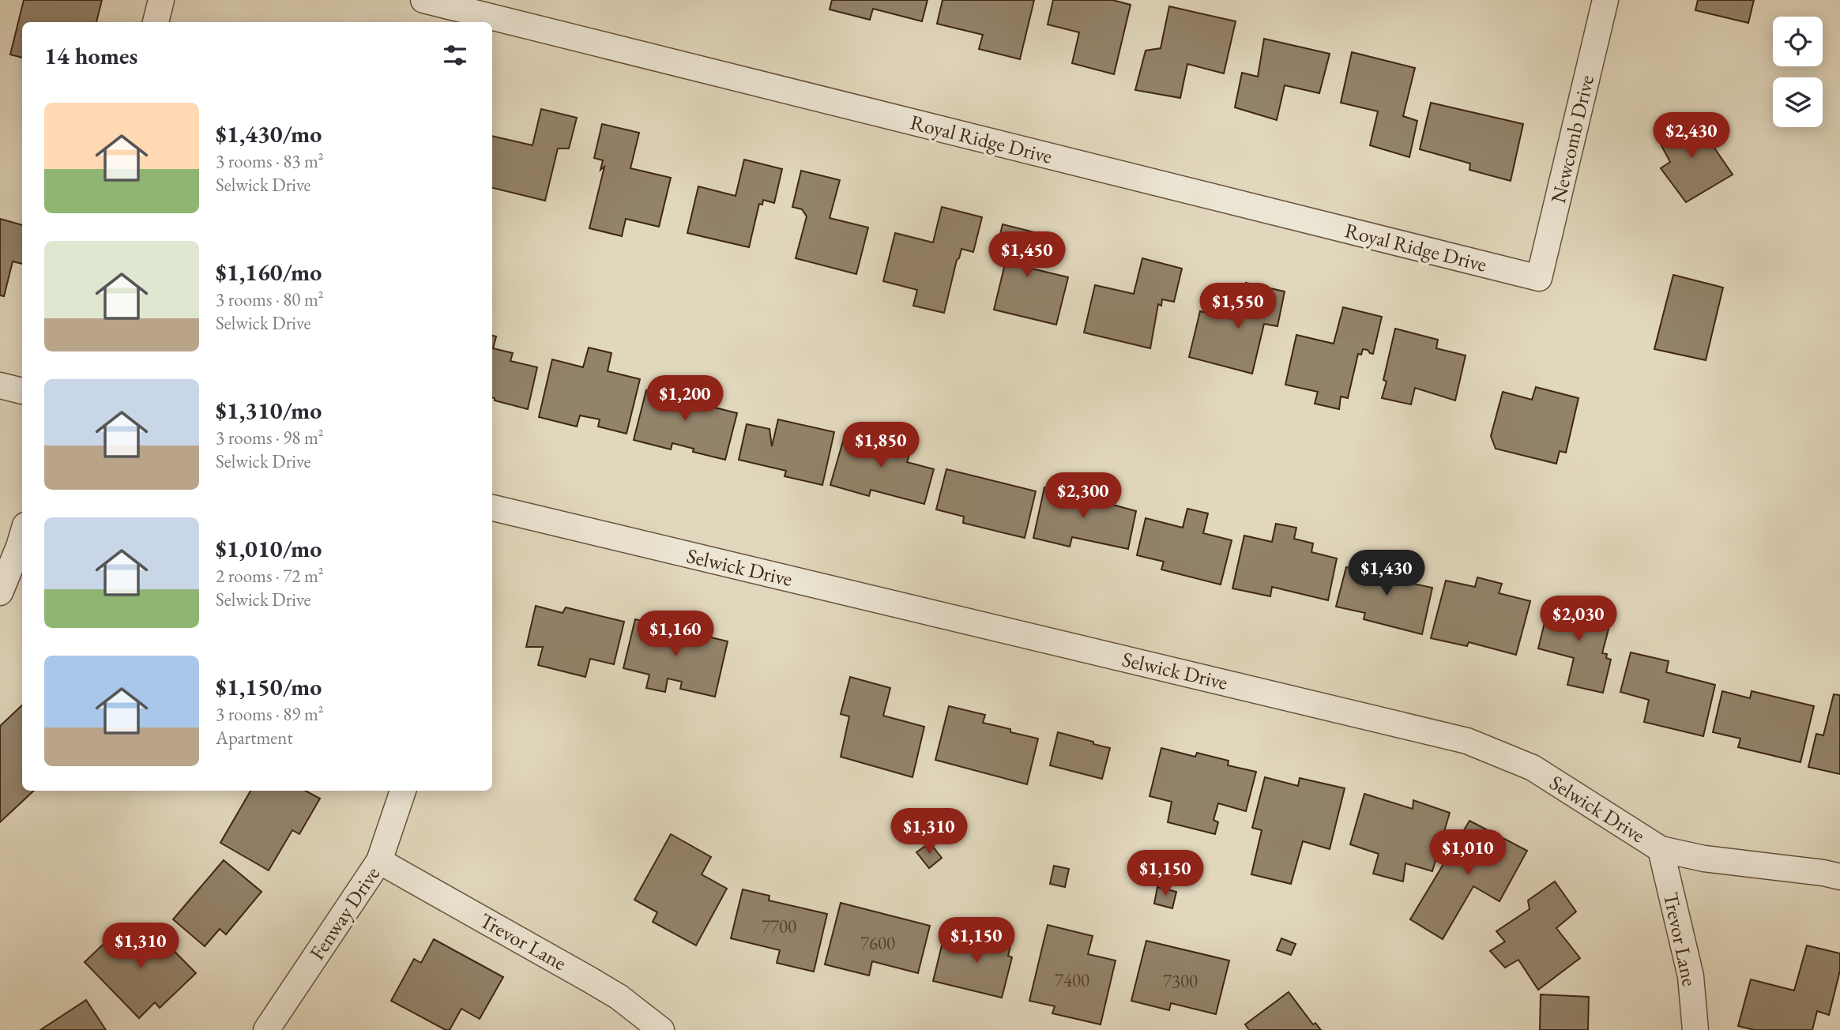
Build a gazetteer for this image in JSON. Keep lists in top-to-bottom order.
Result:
{
  "streets": {
    "street": [
      "Royal Ridge Drive",
      "Newcomb Drive",
      "Selwick Drive",
      "Fenway Drive",
      "Trevor Lane"
    ]
  },
  "crossings": [
    ["Royal Ridge Drive", "Newcomb Drive"],
    ["Selwick Drive", "Trevor Lane"],
    ["Fenway Drive", "Trevor Lane"]
  ],
  "house_numbers": [
    "7700",
    "7600",
    "7400",
    "7300"
  ],
  "page": {
    "heading": "14 homes",
    "list": [
      {
        "name": "$1,430/mo",
        "note": "3 rooms · 83 m² · Selwick Drive"
      },
      {
        "name": "$1,160/mo",
        "note": "3 rooms · 80 m² · Selwick Drive"
      },
      {
        "name": "$1,310/mo",
        "note": "3 rooms · 98 m² · Selwick Drive"
      },
      {
        "name": "$1,010/mo",
        "note": "2 rooms · 72 m² · Selwick Drive"
      },
      {
        "name": "$1,150/mo",
        "note": "3 rooms · 89 m² · Apartment"
      }
    ],
    "price": [
      "$2,430",
      "$1,450",
      "$1,550",
      "$1,200",
      "$1,850",
      "$2,300",
      "$1,430",
      "$2,030",
      "$1,160",
      "$1,310",
      "$1,010",
      "$1,150",
      "$1,150",
      "$1,310"
    ]
  }
}
